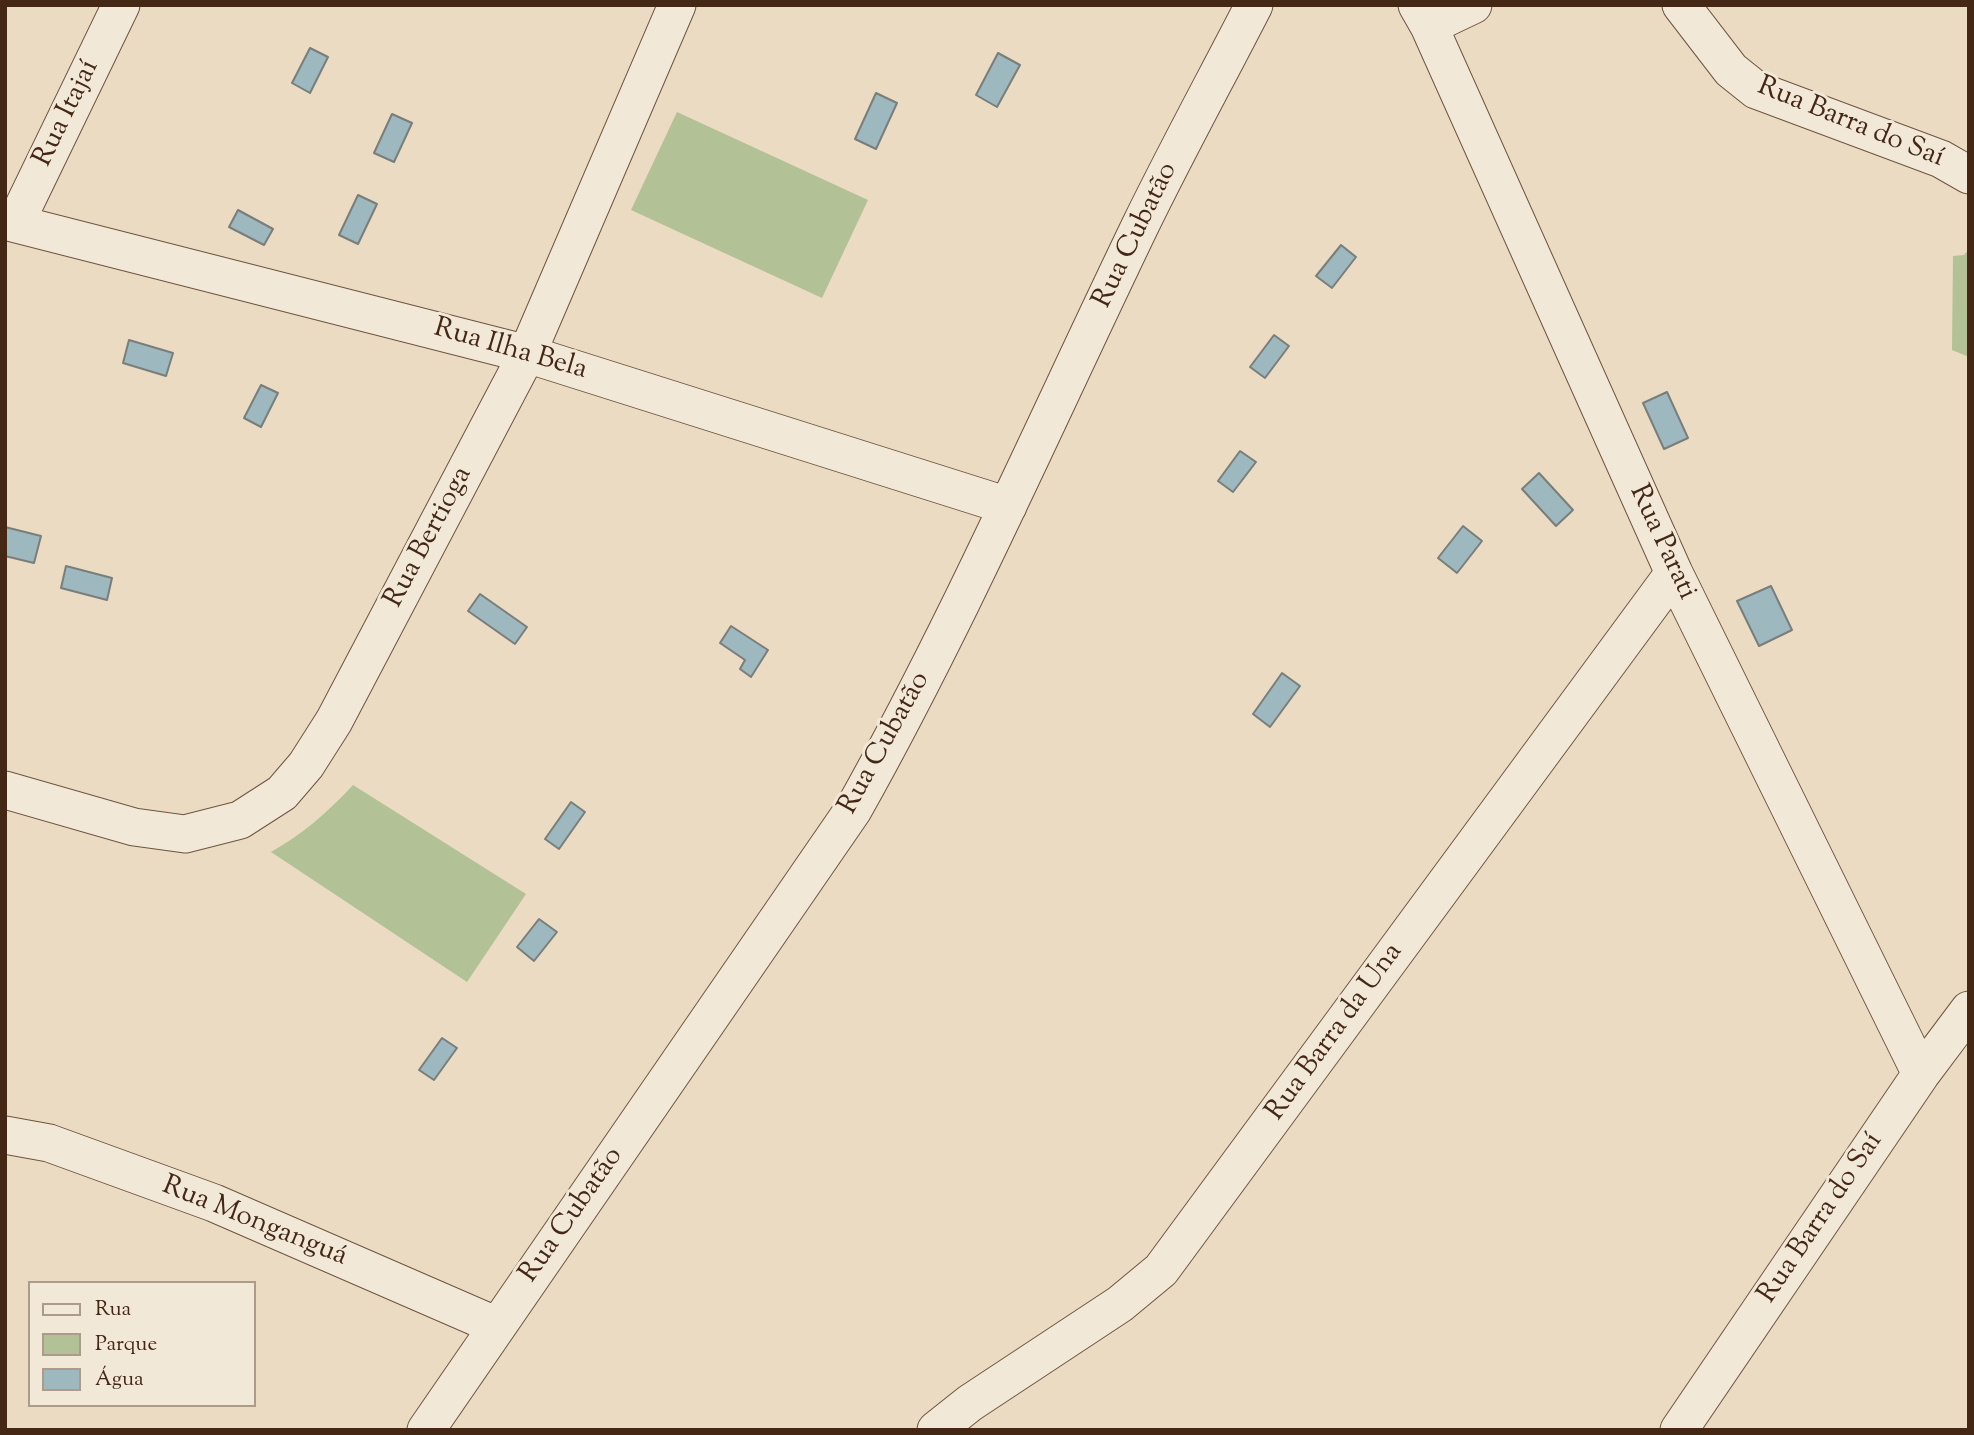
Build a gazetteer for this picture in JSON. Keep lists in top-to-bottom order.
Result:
{
  "streets": {
    "street": [
      "Rua Itajaí",
      "Rua Barra do Saí",
      "Rua Cubatão",
      "Rua Ilha Bela",
      "Rua Bertioga",
      "Rua Parati",
      "Rua Barra da Una",
      "Rua Monganguá"
    ]
  },
  "crossings": [
    ["Rua Itajaí", "Rua Ilha Bela"],
    ["Rua Barra do Saí", "Rua Parati"],
    ["Rua Cubatão", "Rua Ilha Bela"],
    ["Rua Cubatão", "Rua Monganguá"],
    ["Rua Ilha Bela", "Rua Bertioga"],
    ["Rua Parati", "Rua Barra da Una"]
  ],
  "legend": ["Rua", "Parque", "Água"]
}
